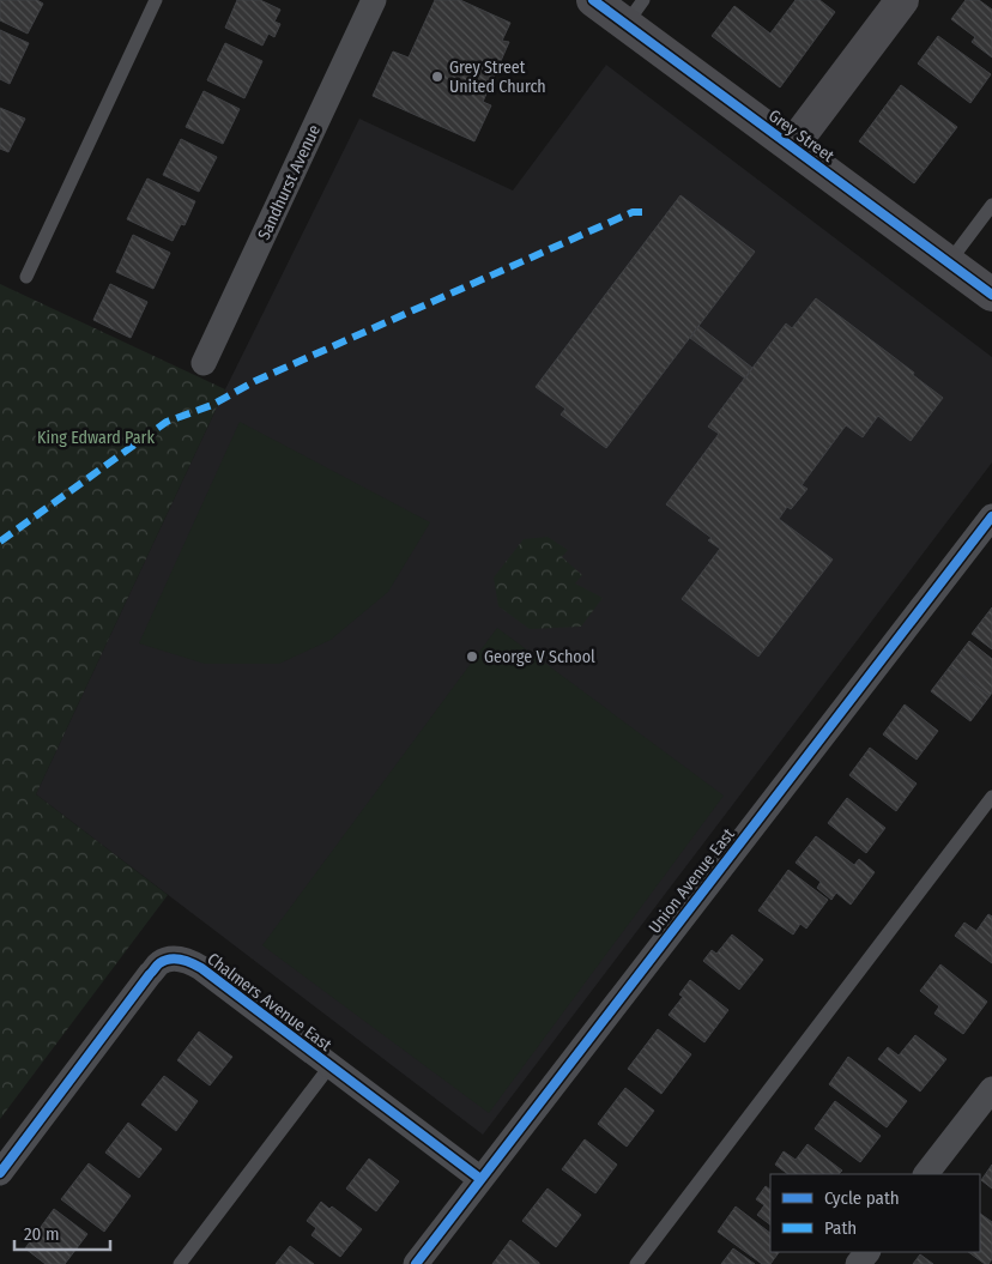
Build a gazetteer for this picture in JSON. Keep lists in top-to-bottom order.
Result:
{
  "streets": {
    "street": [
      "Grey Street",
      "Sandhurst Avenue",
      "Union Avenue East",
      "Chalmers Avenue East"
    ]
  },
  "crossings": [
    ["Union Avenue East", "Chalmers Avenue East"]
  ],
  "parks": ["King Edward Park"],
  "places": ["Grey Street United Church", "George V School"],
  "legend": ["Cycle path", "Path"],
  "scale_bar": "20 m"
}
